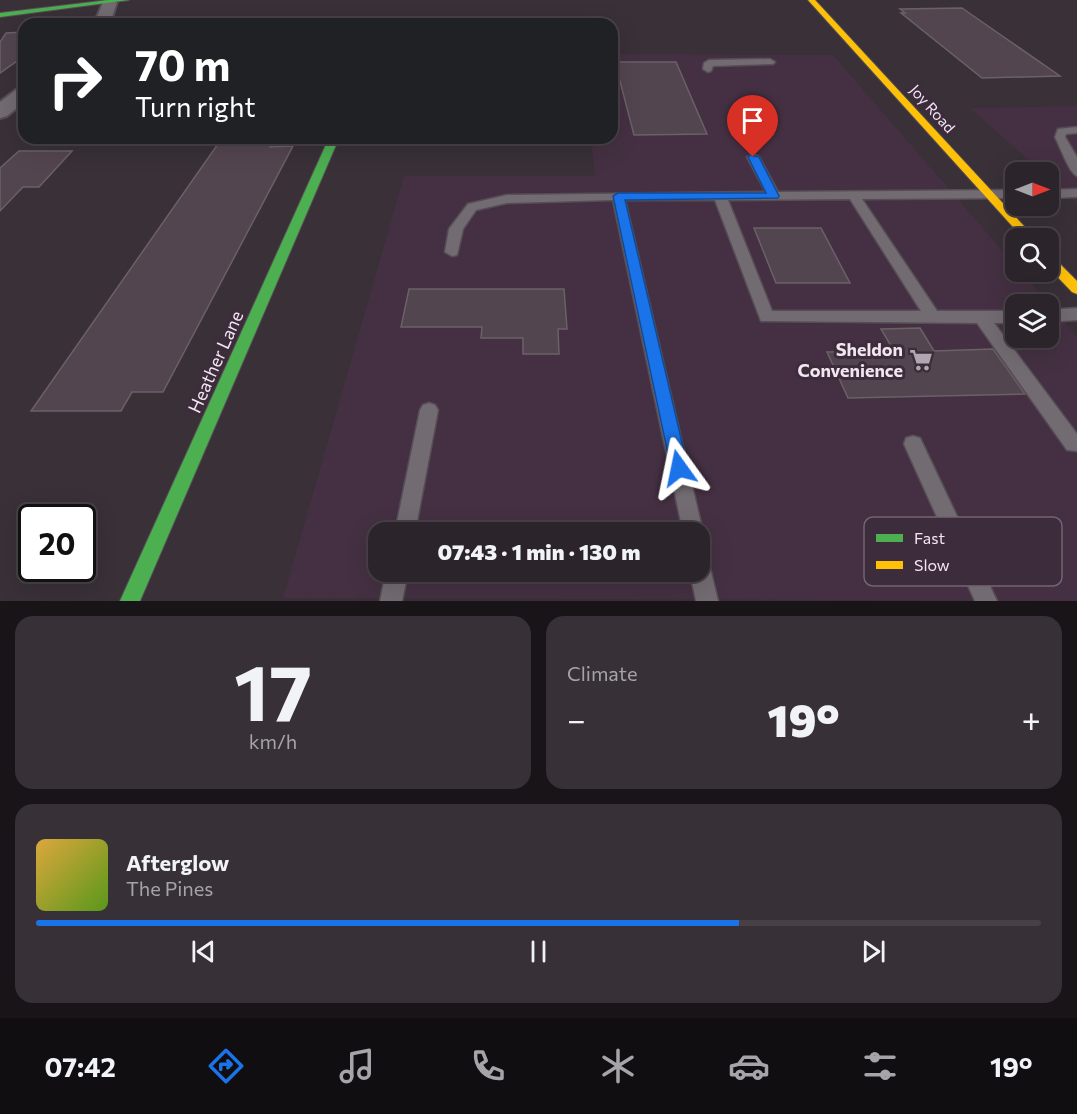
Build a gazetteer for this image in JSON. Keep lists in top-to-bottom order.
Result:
{
  "streets": {
    "street": ["Joy Road", "Heather Lane"]
  },
  "places": {
    "supermarket": ["Sheldon Convenience"]
  },
  "legend": ["Fast", "Slow"],
  "north": "right",
  "page": {
    "turn": ["70 m", "Turn right"],
    "limit": "20",
    "trip": "07:43 · 1 min · 130 m",
    "tile": [
      ["17", "km/h"],
      "Climate"
    ],
    "heat": ["−", "19°", "+"],
    "song": ["Afterglow", "The Pines"],
    "tabs": ["07:42", "19°"]
  }
}
